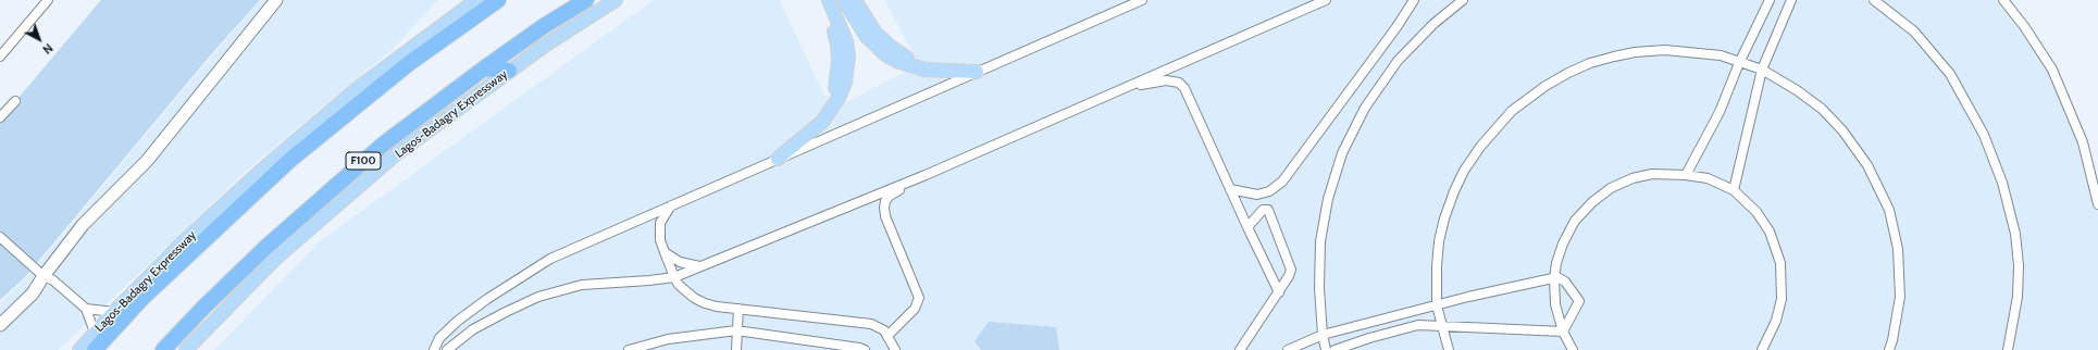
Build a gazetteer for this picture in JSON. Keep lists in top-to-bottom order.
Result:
{
  "streets": {
    "highway": ["Lagos-Badagry Expressway", "F100"]
  },
  "north": "bottom right"
}
